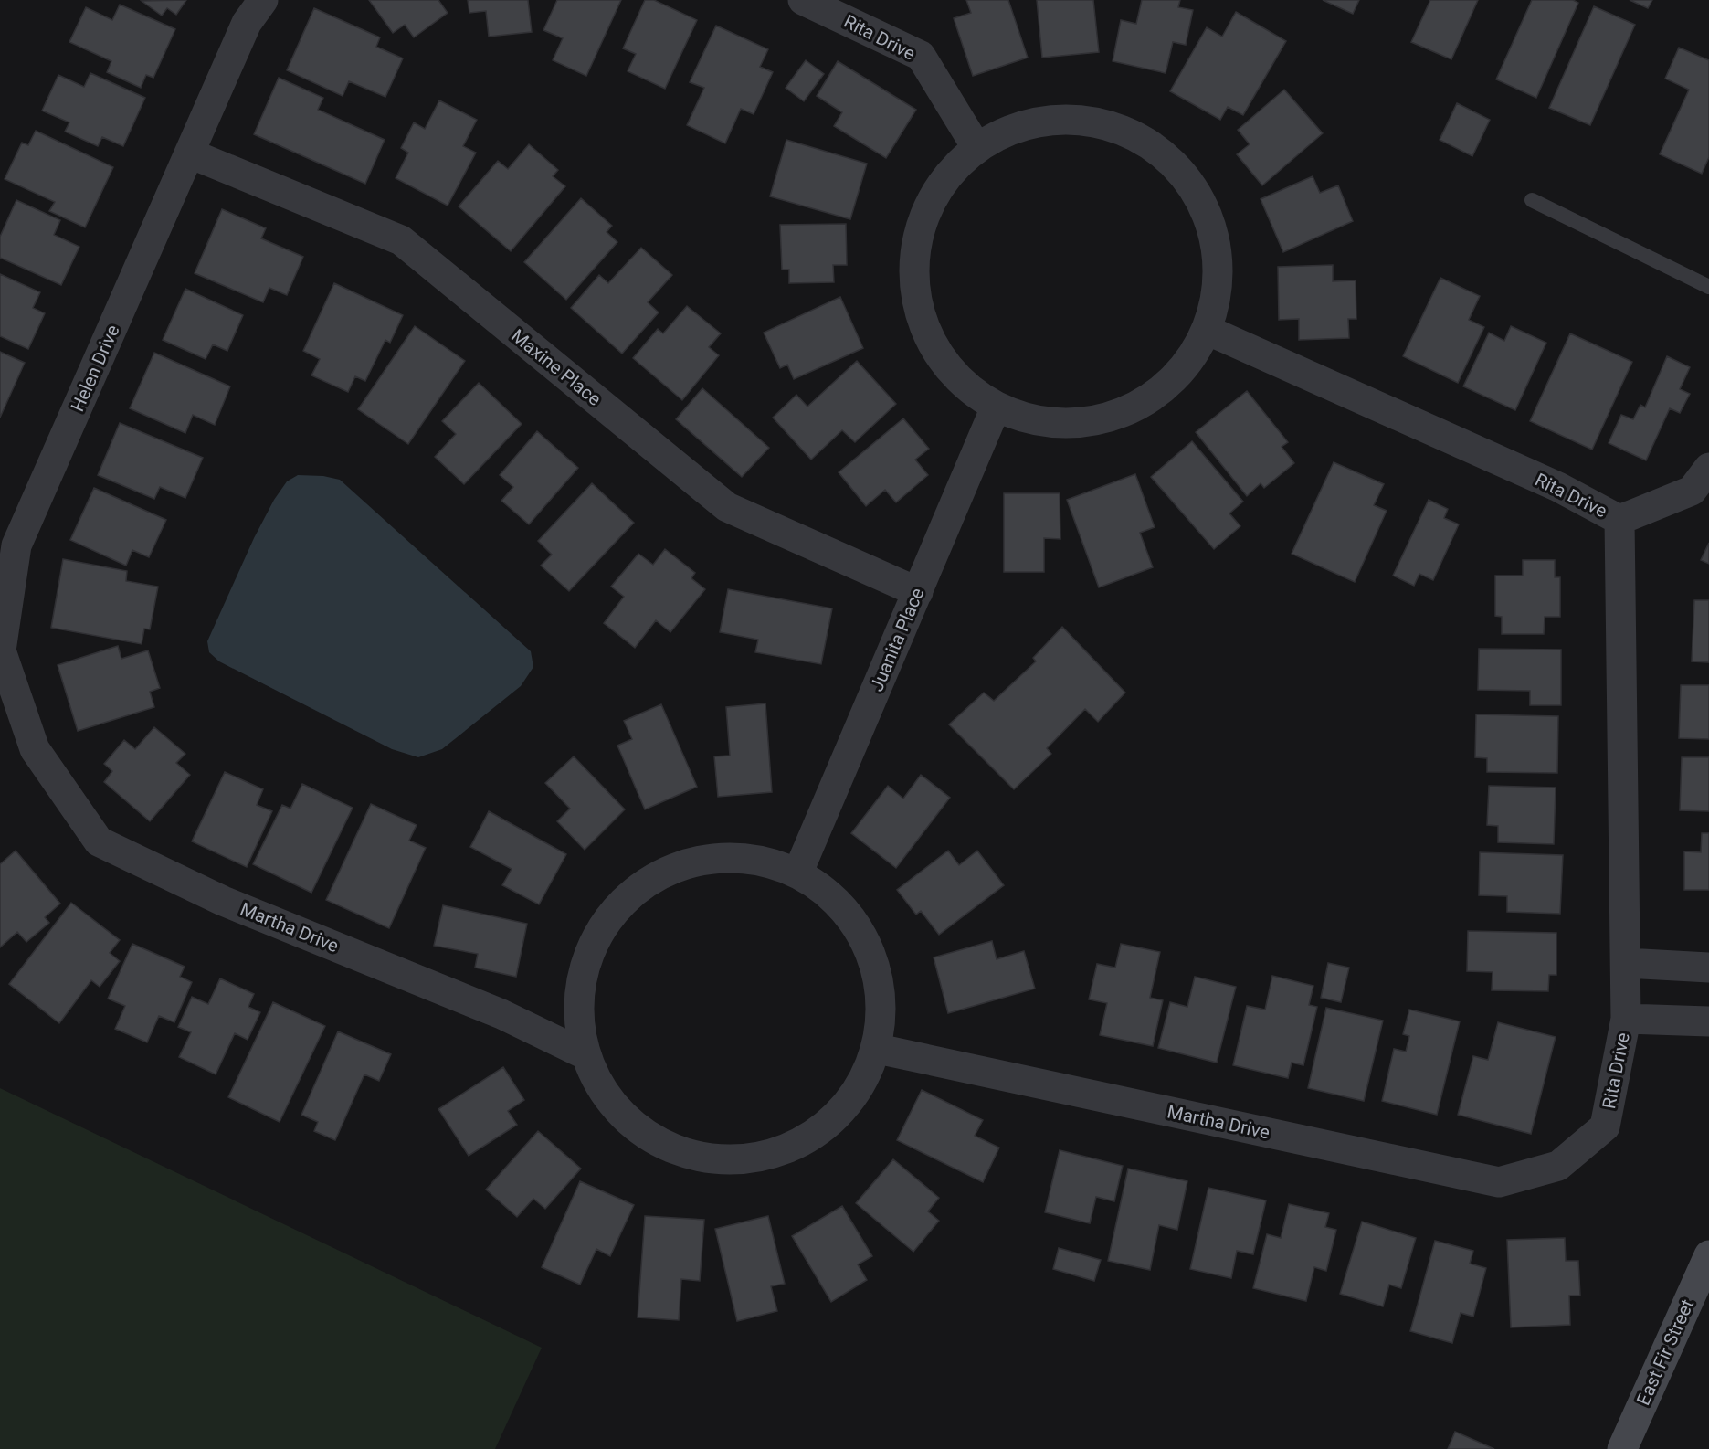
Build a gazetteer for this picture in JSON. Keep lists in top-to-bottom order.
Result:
{
  "streets": {
    "street": [
      "Rita Drive",
      "Maxine Place",
      "Helen Drive",
      "Juanita Place",
      "Martha Drive",
      "East Fir Street"
    ]
  },
  "crossings": [
    ["Rita Drive", "Martha Drive"],
    ["Maxine Place", "Helen Drive"],
    ["Maxine Place", "Juanita Place"],
    ["Helen Drive", "Martha Drive"]
  ]
}
